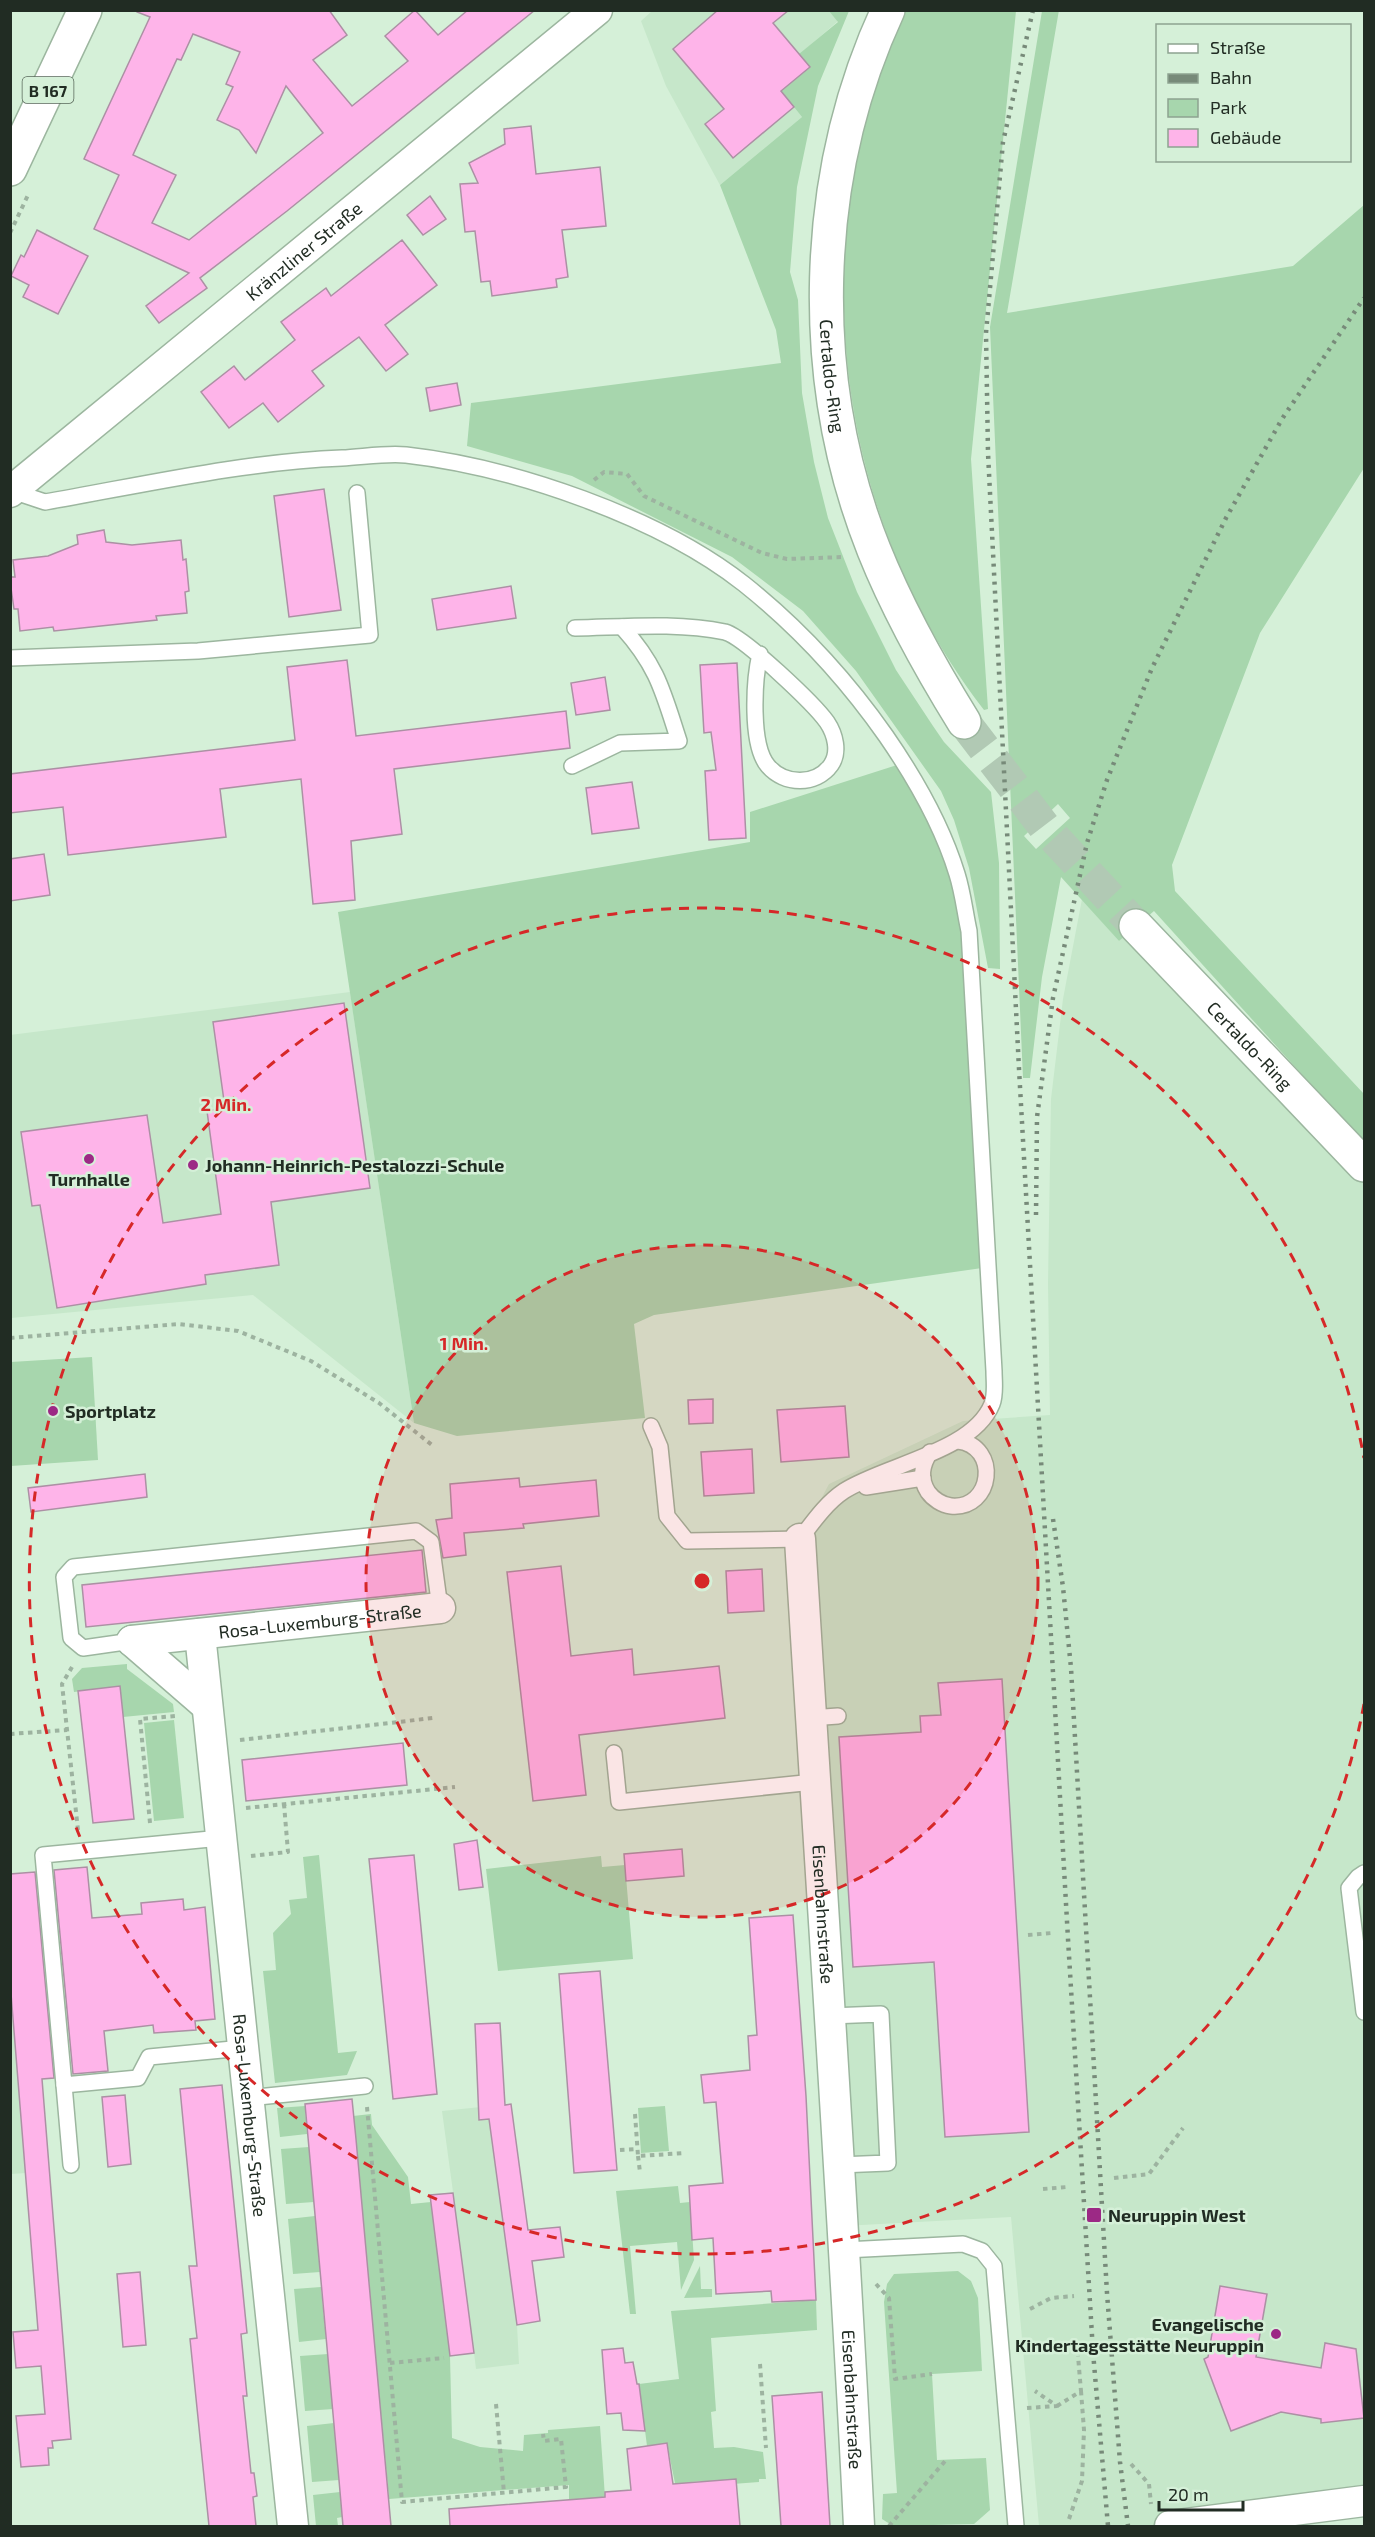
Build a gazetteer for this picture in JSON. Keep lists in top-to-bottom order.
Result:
{
  "streets": {
    "main road": ["B 167", "Certaldo-Ring"],
    "street": ["Kränzliner Straße", "Rosa-Luxemburg-Straße", "Eisenbahnstraße"]
  },
  "places": {
    "other": [
      "Turnhalle",
      "Johann-Heinrich-Pestalozzi-Schule",
      "Sportplatz",
      "Evangelische Kindertagesstätte Neuruppin"
    ],
    "transit": ["Neuruppin West"]
  },
  "legend": [
    "Straße",
    "Bahn",
    "Park",
    "Gebäude"
  ],
  "scale_bar": "20 m",
  "rings": ["2 Min.", "1 Min."]
}
